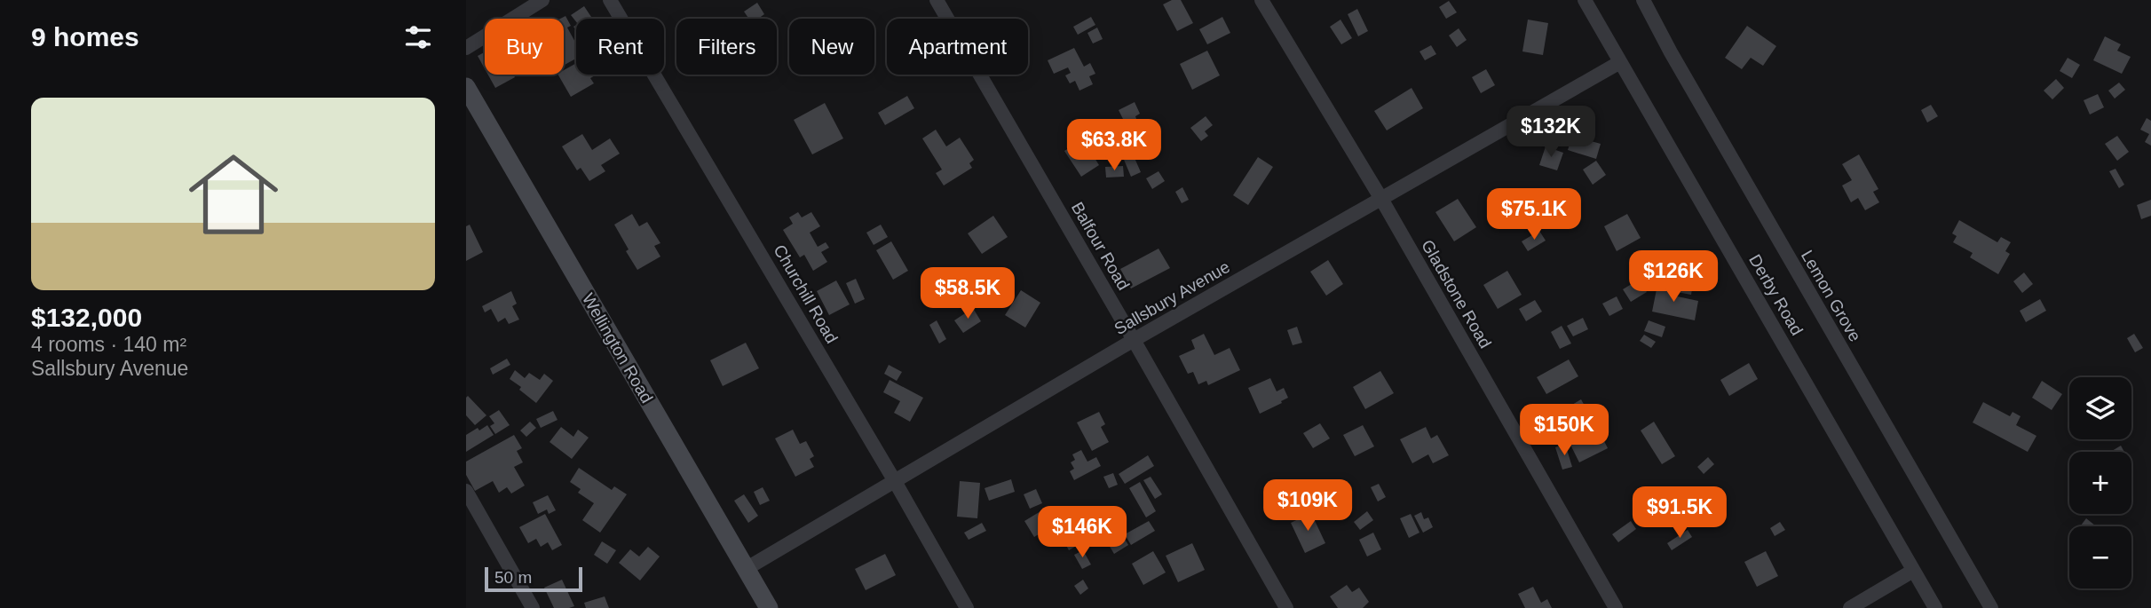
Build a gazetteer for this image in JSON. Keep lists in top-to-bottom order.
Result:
{
  "streets": {
    "main road": ["Wellington Road"],
    "street": [
      "Balfour Road",
      "Churchill Road",
      "Gladstone Road",
      "Derby Road",
      "Lemon Grove",
      "Sallsbury Avenue"
    ]
  },
  "crossings": [
    ["Balfour Road", "Sallsbury Avenue"],
    ["Churchill Road", "Sallsbury Avenue"],
    ["Gladstone Road", "Sallsbury Avenue"],
    ["Derby Road", "Sallsbury Avenue"],
    ["Sallsbury Avenue", "Wellington Road"]
  ],
  "scale_bar": "50 m",
  "page": {
    "heading": "9 homes",
    "chip": [
      "Buy",
      "Rent",
      "Filters",
      "New",
      "Apartment"
    ],
    "list": [
      {
        "name": "$132,000",
        "note": "4 rooms · 140 m² · Sallsbury Avenue"
      }
    ],
    "price": [
      "$132K",
      "$63.8K",
      "$75.1K",
      "$126K",
      "$58.5K",
      "$150K",
      "$109K",
      "$91.5K",
      "$146K"
    ],
    "map_buttons": ["+", "−"],
    "scale": "50 m"
  }
}
